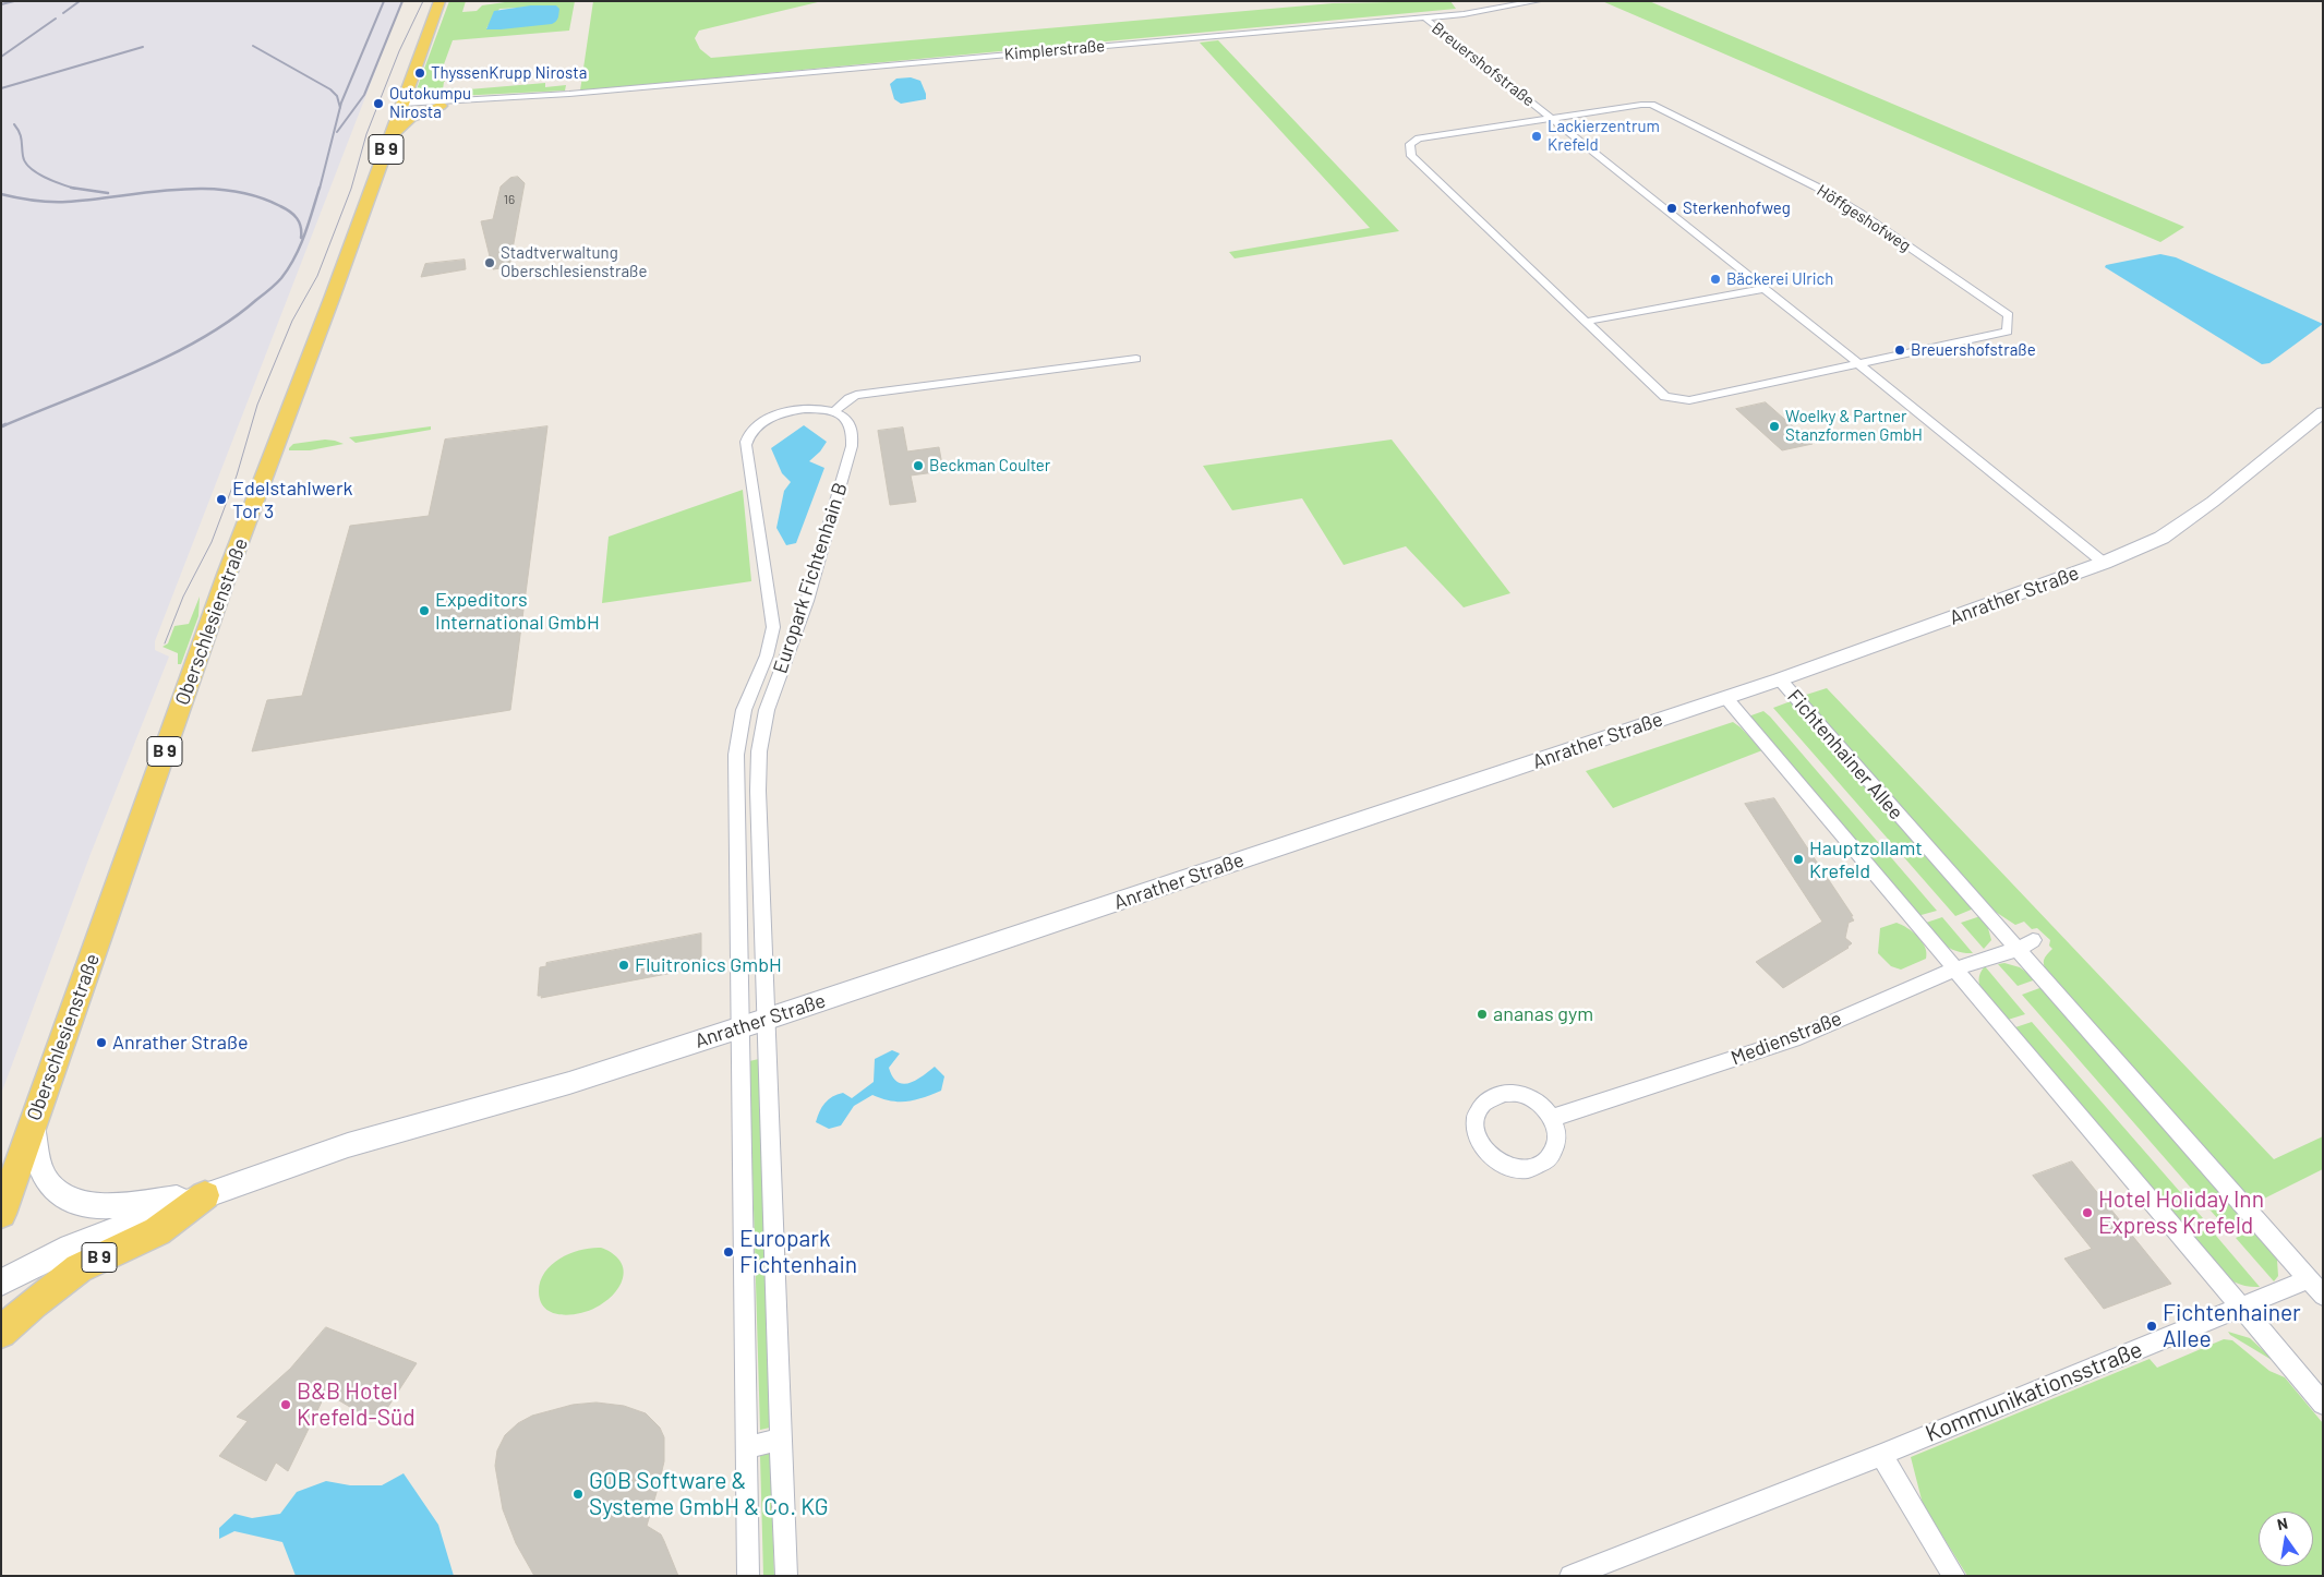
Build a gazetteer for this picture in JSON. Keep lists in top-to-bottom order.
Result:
{
  "streets": {
    "main road": ["B 9", "Anrather Straße", "Oberschlesienstraße"],
    "street": [
      "Kimplerstraße",
      "Breuershofstraße",
      "Höffgeshofweg",
      "Europark Fichtenhain B",
      "Fichtenhainer Allee",
      "Medienstraße",
      "Kommunikationsstraße"
    ]
  },
  "crossings": [
    ["Kimplerstraße", "Breuershofstraße"],
    ["Kimplerstraße", "B 9"],
    ["Kimplerstraße", "Oberschlesienstraße"],
    ["Breuershofstraße", "Höffgeshofweg"],
    ["Breuershofstraße", "Anrather Straße"],
    ["B 9", "Anrather Straße"],
    ["B 9", "Oberschlesienstraße"],
    ["Europark Fichtenhain B", "Anrather Straße"],
    ["Anrather Straße", "Fichtenhainer Allee"],
    ["Fichtenhainer Allee", "Medienstraße"],
    ["Fichtenhainer Allee", "Kommunikationsstraße"]
  ],
  "places": [
    "ThyssenKrupp Nirosta",
    "Outokumpu Nirosta",
    "Lackierzentrum Krefeld",
    "Sterkenhofweg",
    "Stadtverwaltung Oberschlesienstraße",
    "Bäckerei Ulrich",
    "Breuershofstraße",
    "Woelky & Partner Stanzformen GmbH",
    "Beckman Coulter",
    "Edelstahlwerk Tor 3",
    "Expeditors International GmbH",
    "Hauptzollamt Krefeld",
    "Fluitronics GmbH",
    "ananas gym",
    "Anrather Straße",
    "Hotel Holiday Inn Express Krefeld",
    "Europark Fichtenhain",
    "Fichtenhainer Allee",
    "B&B Hotel Krefeld-Süd",
    "GOB Software & Systeme GmbH & Co. KG"
  ],
  "house_numbers": ["16"],
  "north": "top"
}
